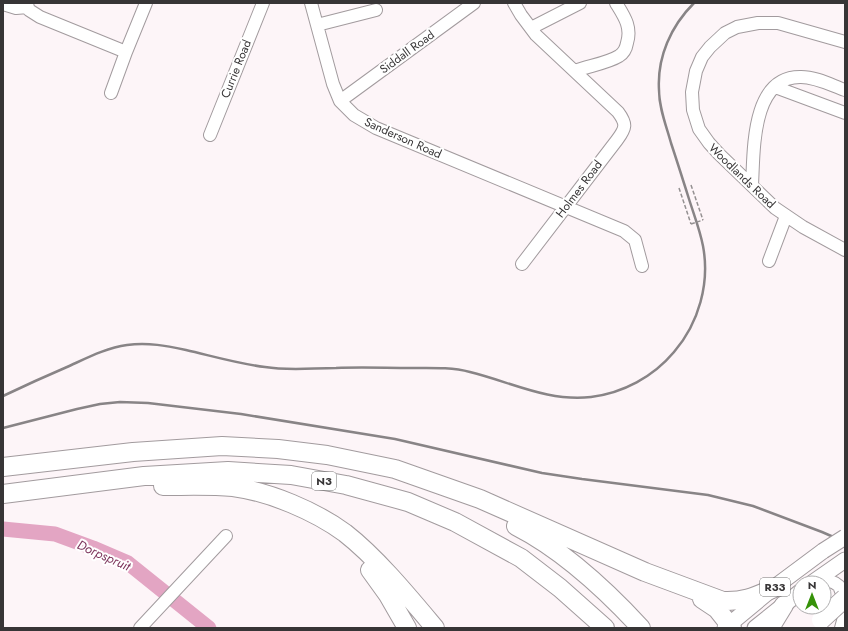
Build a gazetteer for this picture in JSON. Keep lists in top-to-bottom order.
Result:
{
  "streets": {
    "highway": ["N3"],
    "main road": ["R33"],
    "street": [
      "Siddall Road",
      "Currie Road",
      "Sanderson Road",
      "Woodlands Road",
      "Holmes Road"
    ]
  },
  "crossings": [
    ["Siddall Road", "Sanderson Road"],
    ["Sanderson Road", "Holmes Road"]
  ],
  "water": ["Dorpspruit"],
  "north": "top"
}
